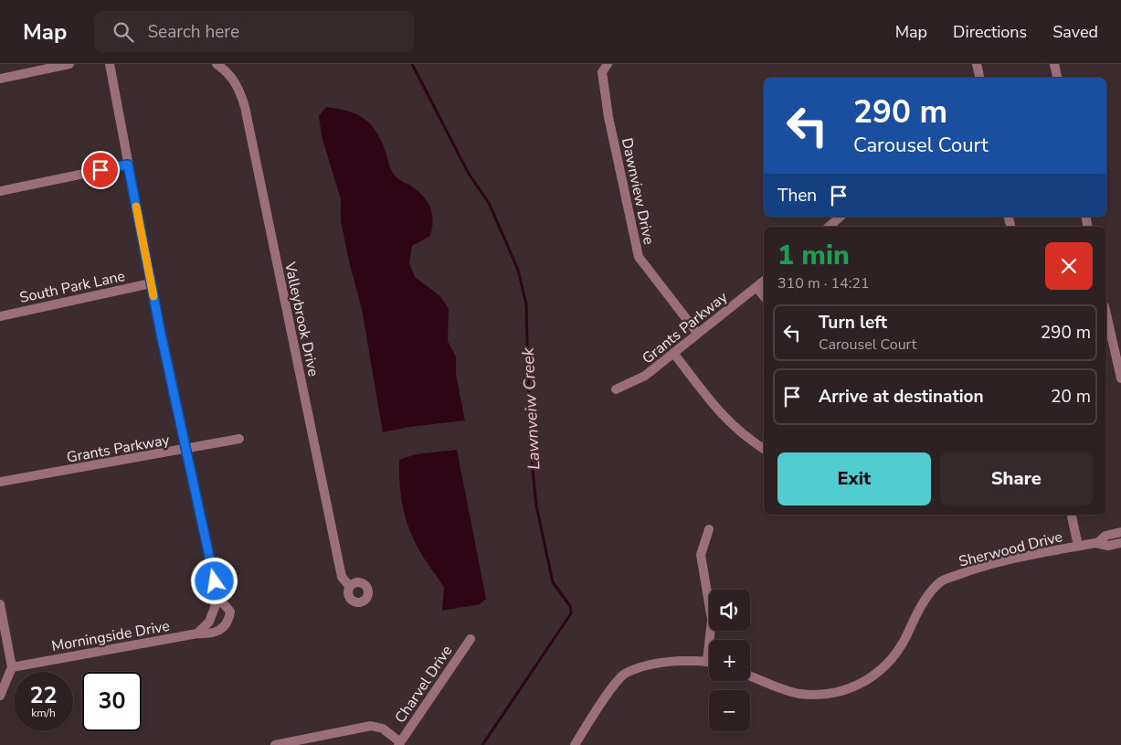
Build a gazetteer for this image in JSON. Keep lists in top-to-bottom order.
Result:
{
  "streets": {
    "street": [
      "Dawnview Drive",
      "South Park Lane",
      "Valleybrook Drive",
      "Grants Parkway",
      "Sherwood Drive",
      "Morningside Drive",
      "Charvel Drive"
    ]
  },
  "crossings": [
    ["Dawnview Drive", "Grants Parkway"]
  ],
  "water": ["Lawnveiw Creek"],
  "page": {
    "header": "Map",
    "search": "Search here",
    "nav": ["Map", "Directions", "Saved"],
    "turn": ["290 m", "Carousel Court"],
    "then": "Then",
    "heading": ["1 min", "310 m · 14:21"],
    "list": [
      {
        "name": "Turn left",
        "note": "Carousel Court",
        "value": "290 m"
      },
      {
        "name": "Arrive at destination",
        "value": "20 m"
      }
    ],
    "buttons": ["Exit", "Share"],
    "map_buttons": ["+", "−"],
    "speed": "22 km/h",
    "limit": "30"
  }
}
